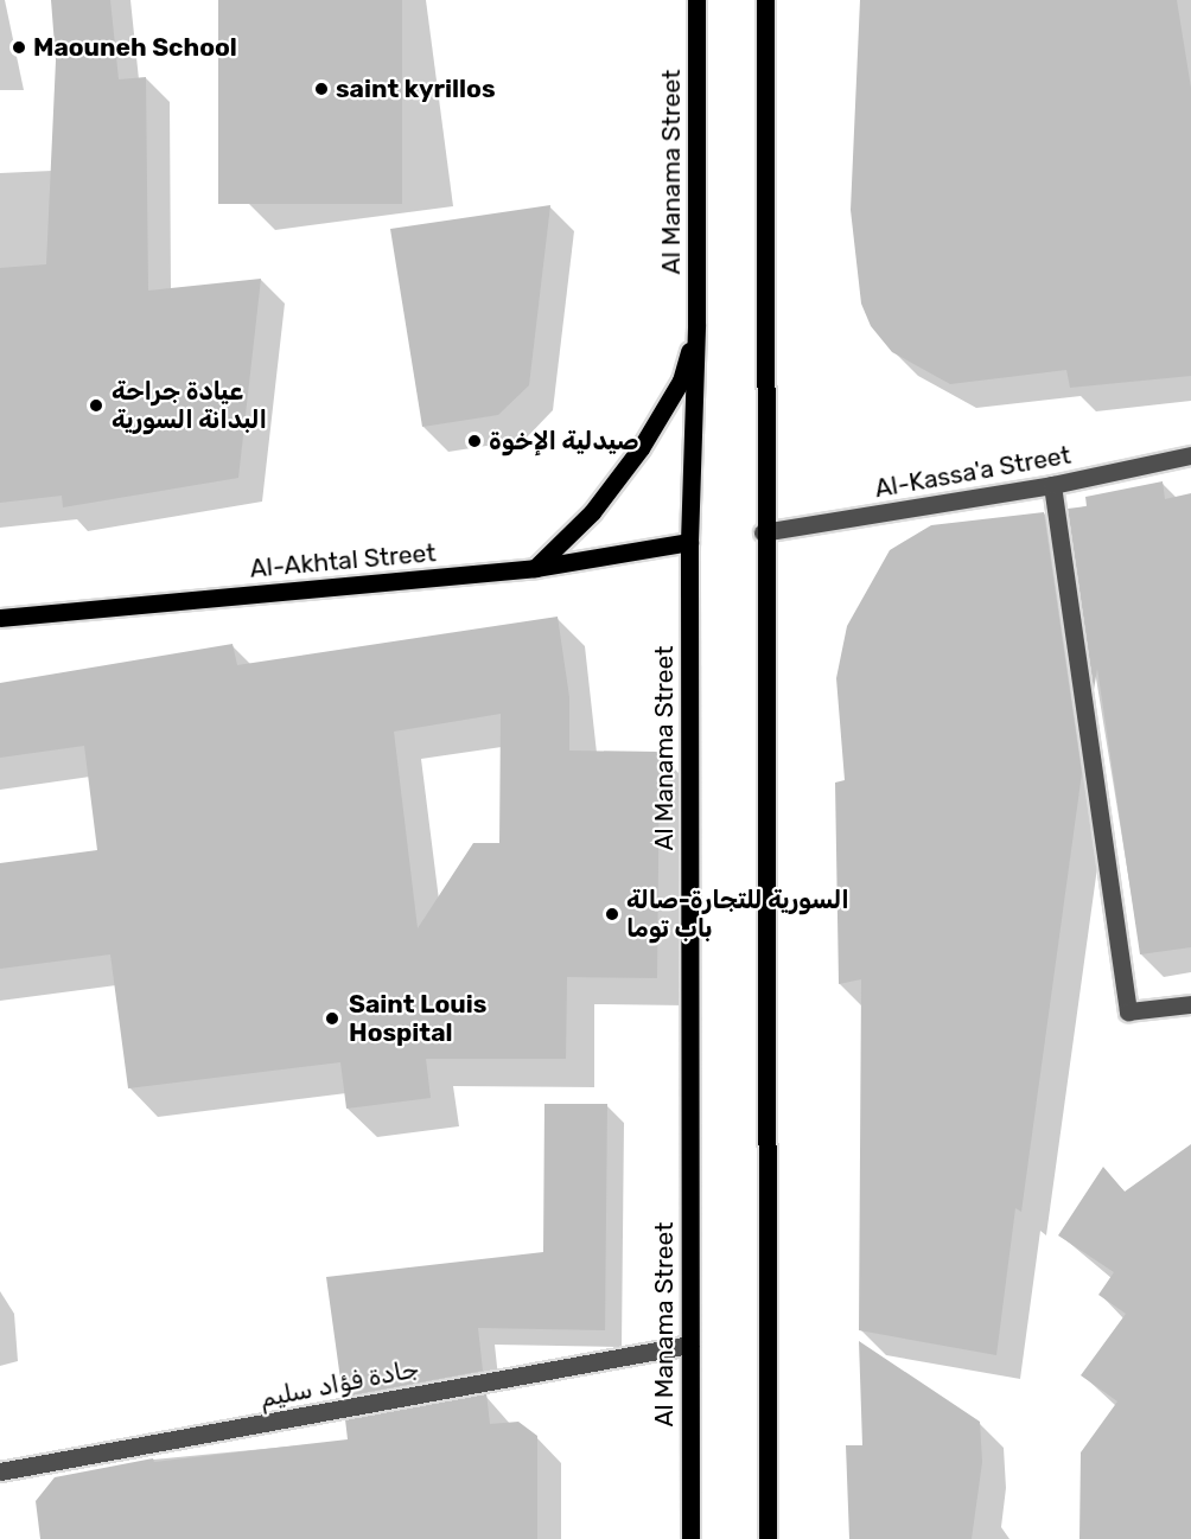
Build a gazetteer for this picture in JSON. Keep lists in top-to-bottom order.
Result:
{
  "streets": {
    "main road": ["Al Manama Street", "Al-Akhtal Street"],
    "street": ["Al-Kassa'a Street", "جادة فؤاد سليم"]
  },
  "crossings": [
    ["Al Manama Street", "Al-Akhtal Street"],
    ["Al Manama Street", "جادة فؤاد سليم"]
  ],
  "places": [
    "Maouneh School",
    "saint kyrillos",
    "عيادة جراحة البدانة السورية",
    "صيدلية الإخوة",
    "السورية للتجارة-صالة باب توما",
    "Saint Louis Hospital"
  ]
}
